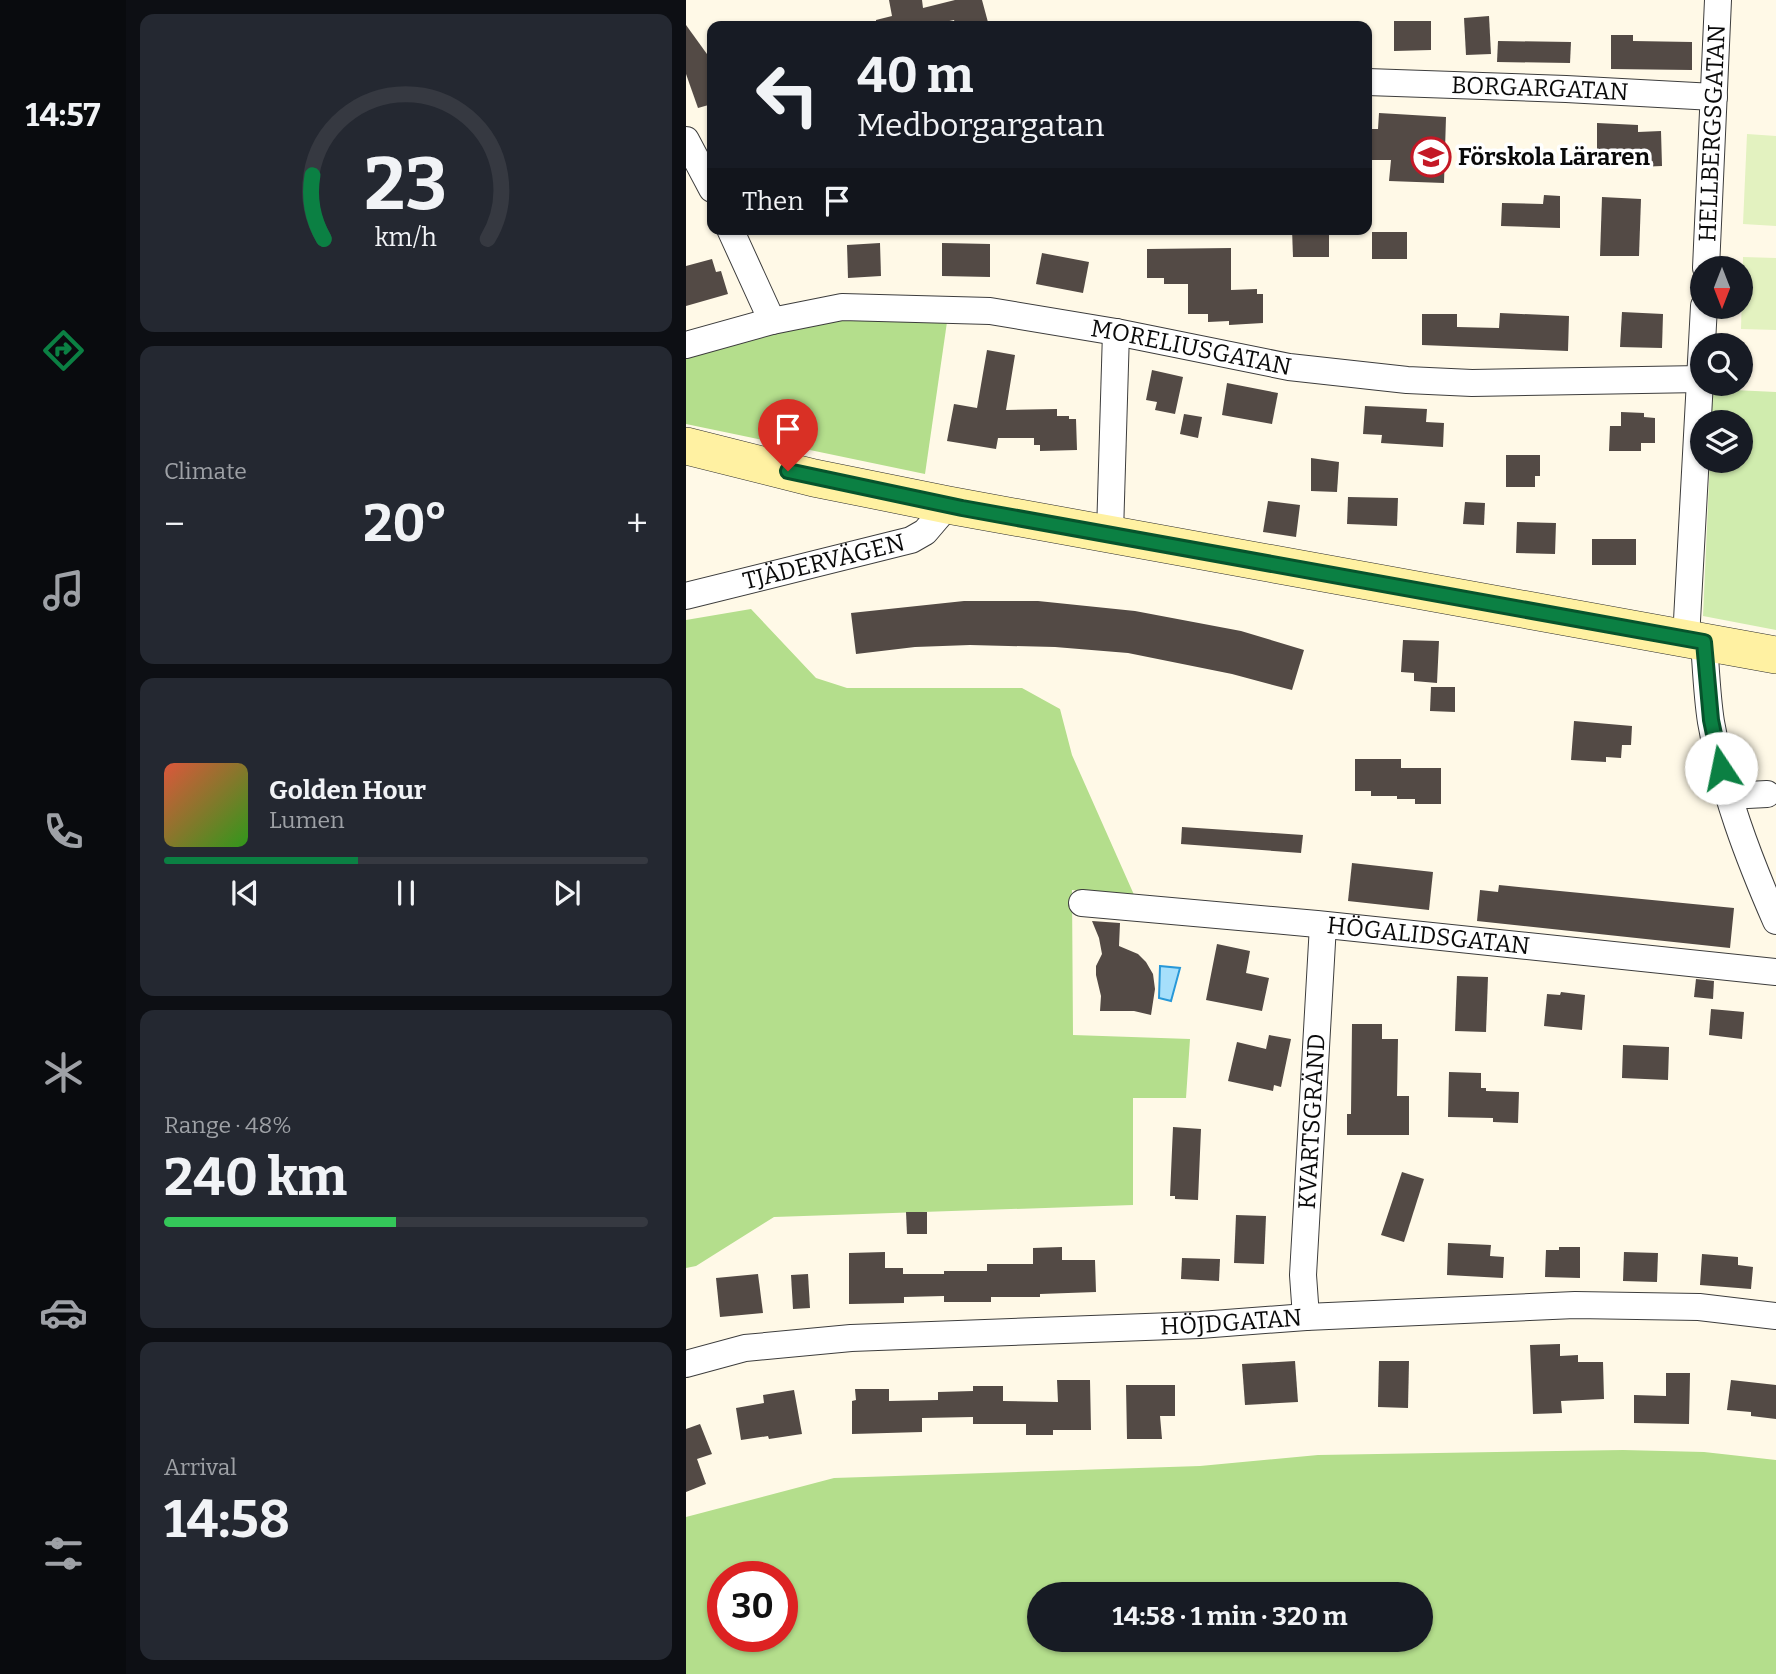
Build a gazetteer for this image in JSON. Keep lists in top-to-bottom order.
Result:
{
  "streets": {
    "street": [
      "BORGARGATAN",
      "HELLBERGSGATAN",
      "MORELIUSGATAN",
      "TJÄDERVÄGEN",
      "HÖGALIDSGATAN",
      "KVARTSGRÄND",
      "HÖJDGATAN"
    ]
  },
  "crossings": [
    ["BORGARGATAN", "HELLBERGSGATAN"],
    ["HÖGALIDSGATAN", "KVARTSGRÄND"],
    ["KVARTSGRÄND", "HÖJDGATAN"]
  ],
  "places": {
    "school or university": ["Förskola Läraren"]
  },
  "north": "bottom",
  "page": {
    "tabs": "14:57",
    "turn": ["40 m", "Medborgargatan"],
    "then": "Then",
    "tile": [
      "Climate",
      ["Range · 48%", "240 km"],
      ["Arrival", "14:58"]
    ],
    "heat": ["−", "20°", "+"],
    "song": ["Golden Hour", "Lumen"],
    "limit": "30",
    "trip": "14:58 · 1 min · 320 m",
    "gauge": ["23", "km/h"]
  }
}
